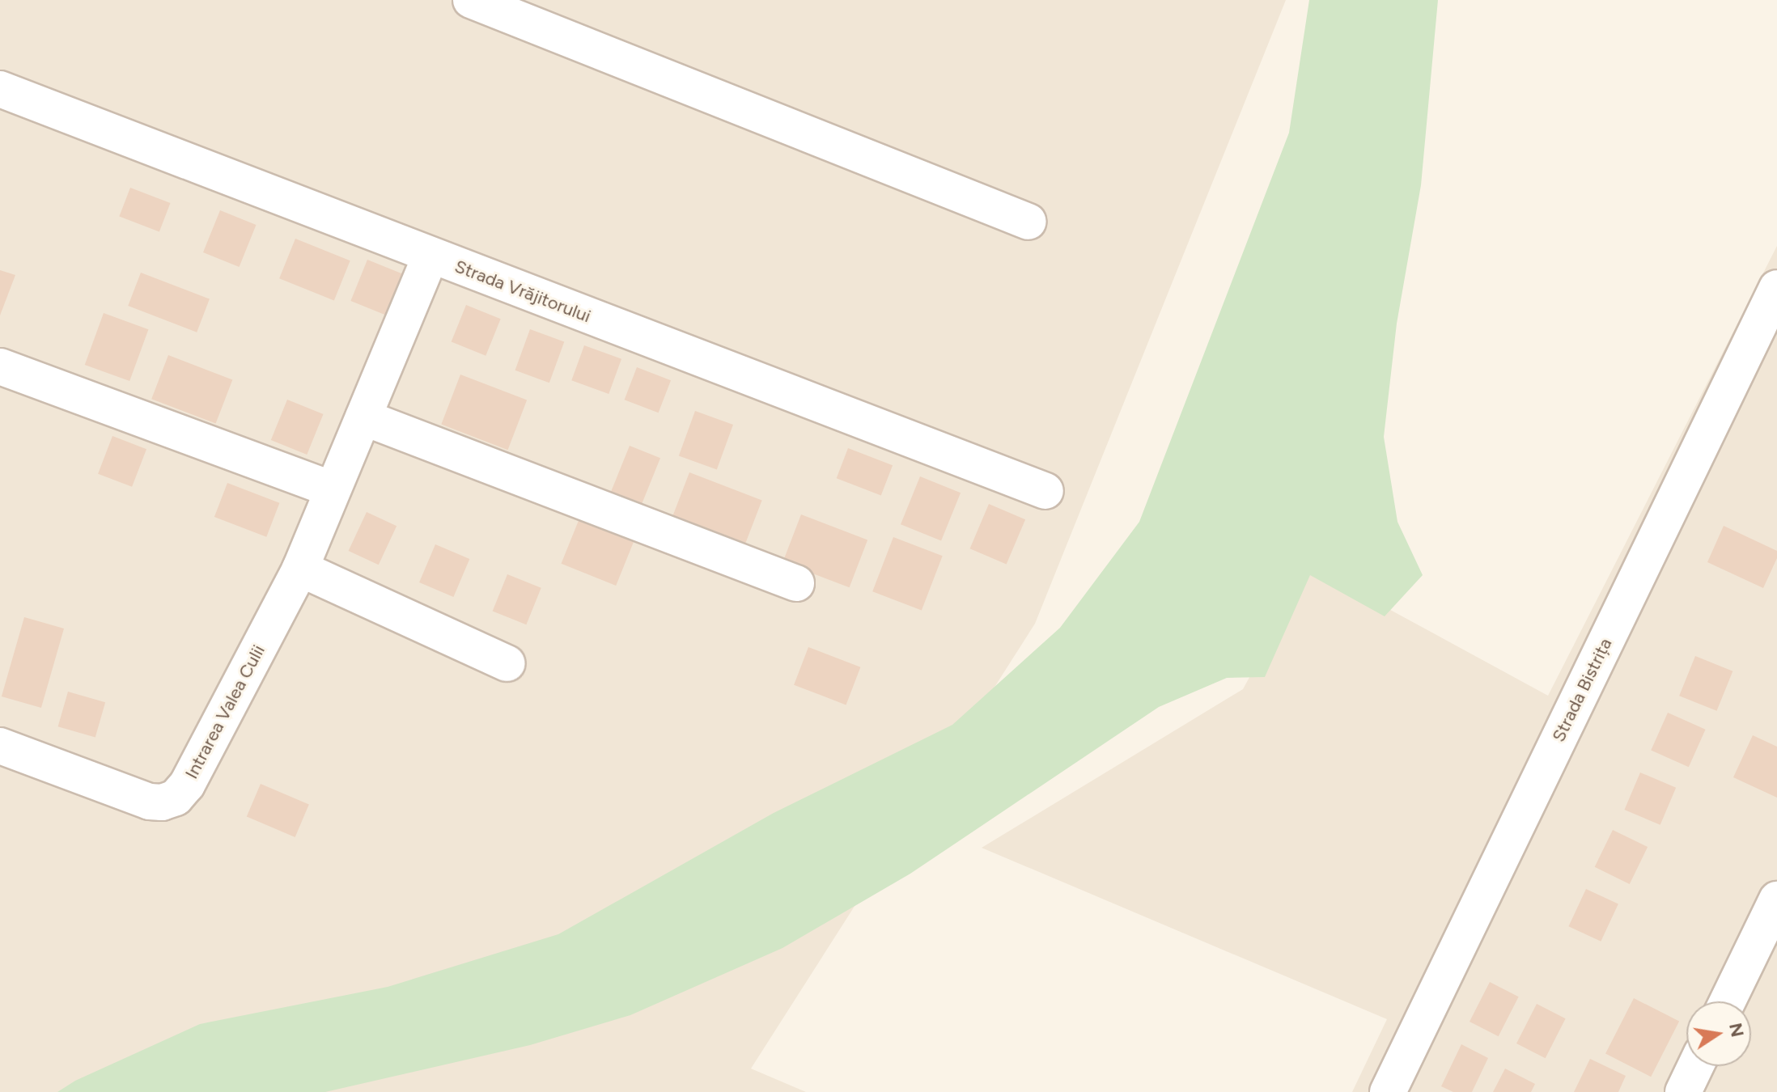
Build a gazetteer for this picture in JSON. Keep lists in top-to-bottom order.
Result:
{
  "streets": {
    "street": ["Strada Vrăjitorului", "Strada Bistrița", "Intrarea Valea Culii"]
  },
  "crossings": [
    ["Strada Vrăjitorului", "Intrarea Valea Culii"]
  ],
  "north": "right"
}
